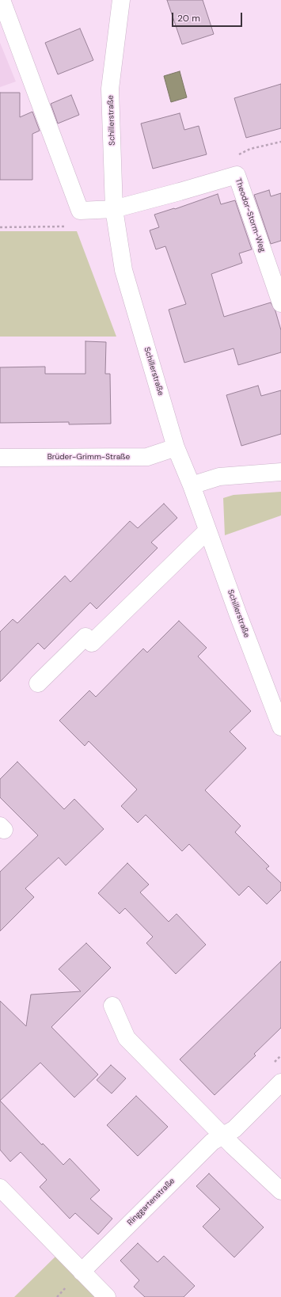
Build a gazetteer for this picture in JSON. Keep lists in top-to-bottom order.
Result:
{
  "streets": {
    "street": [
      "Schillerstraße",
      "Theodor-Storm-Weg",
      "Brüder-Grimm-Straße",
      "Ringgartenstraße"
    ]
  },
  "crossings": [
    ["Schillerstraße", "Theodor-Storm-Weg"],
    ["Schillerstraße", "Brüder-Grimm-Straße"]
  ],
  "scale_bar": "20 m"
}
